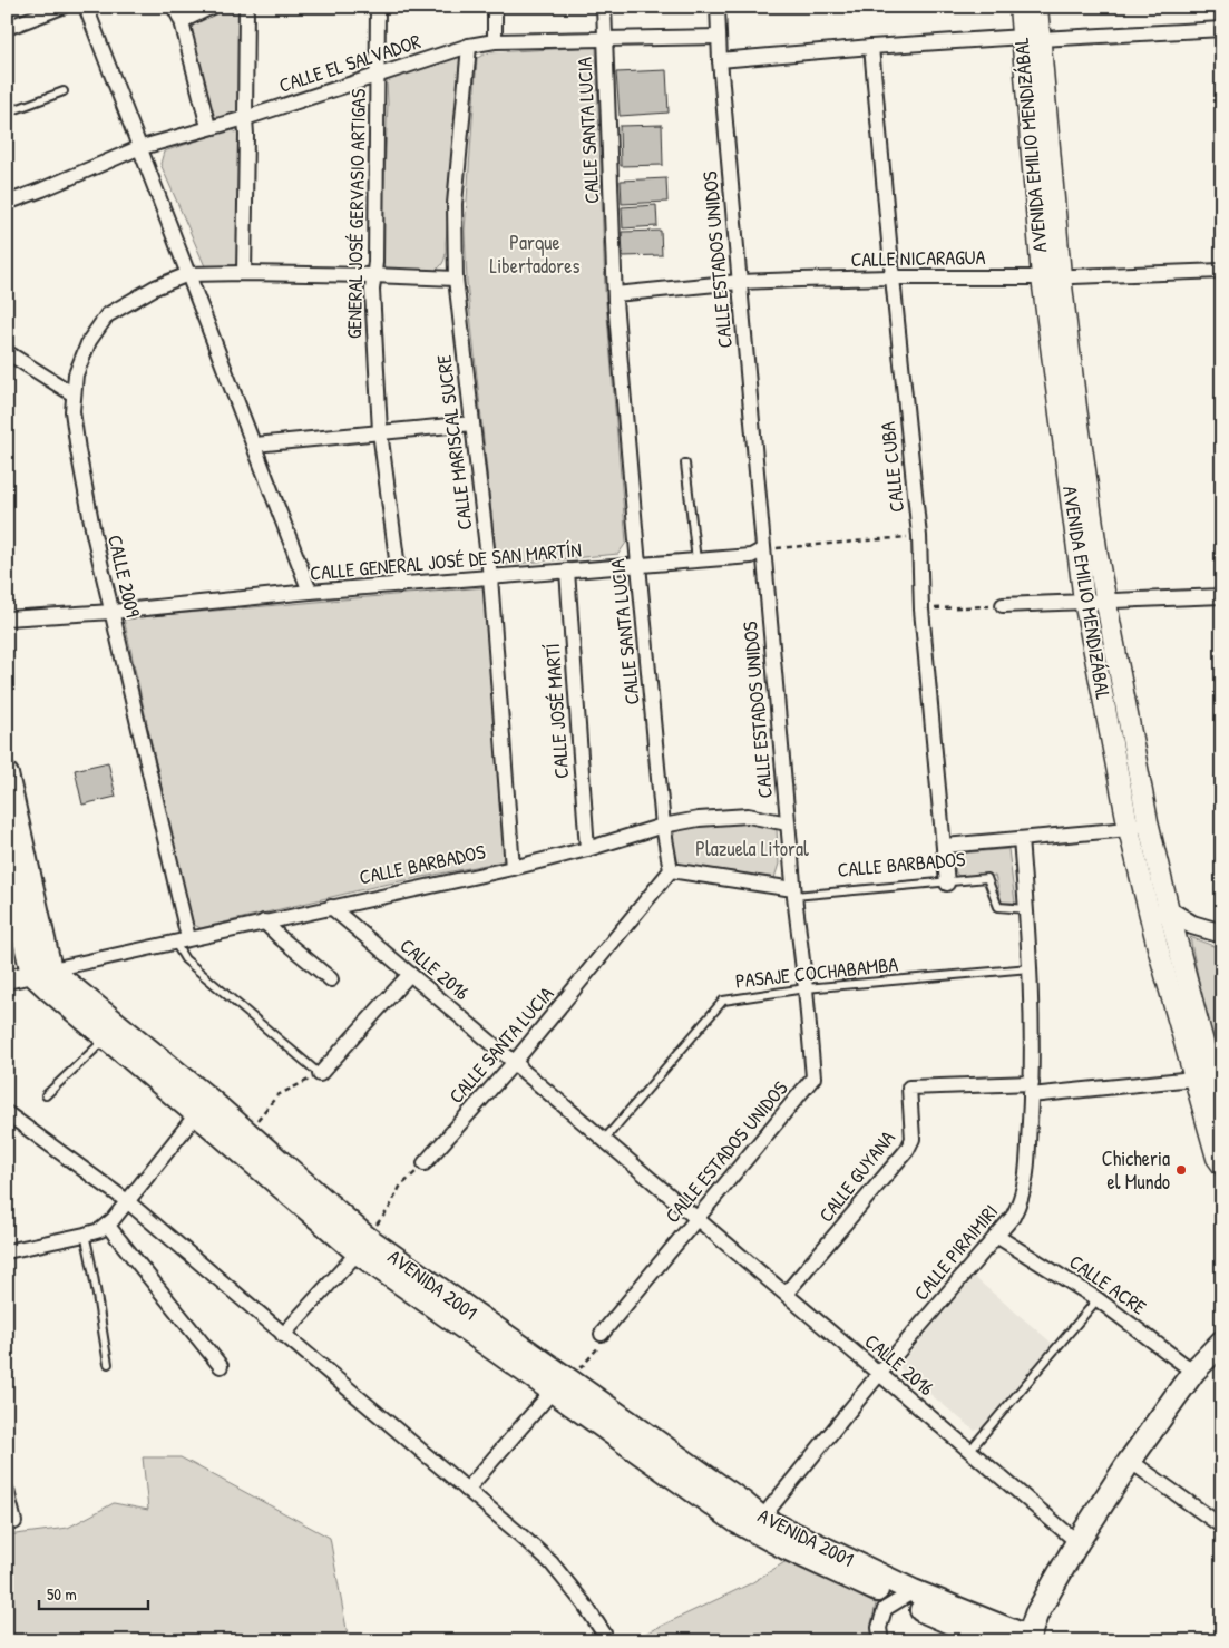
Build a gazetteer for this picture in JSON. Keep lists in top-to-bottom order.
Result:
{
  "streets": {
    "main road": ["AVENIDA EMILIO MENDIZÁBAL", "AVENIDA 2001"],
    "street": [
      "CALLE EL SALVADOR",
      "CALLE SANTA LUCIA",
      "GENERAL JOSÉ GERVASIO ARTIGAS",
      "CALLE NICARAGUA",
      "CALLE ESTADOS UNIDOS",
      "CALLE MARISCAL SUCRE",
      "CALLE CUBA",
      "CALLE GENERAL JOSÉ DE SAN MARTÍN",
      "CALLE 2009",
      "CALLE JOSÉ MARTÍ",
      "CALLE BARBADOS",
      "CALLE 2016",
      "CALLE GUYANA",
      "CALLE PIRAIMIRI",
      "CALLE ACRE"
    ],
    "lane": ["PASAJE COCHABAMBA"]
  },
  "crossings": [
    ["CALLE EL SALVADOR", "CALLE SANTA LUCIA"],
    ["CALLE EL SALVADOR", "GENERAL JOSÉ GERVASIO ARTIGAS"],
    ["CALLE EL SALVADOR", "CALLE ESTADOS UNIDOS"],
    ["CALLE EL SALVADOR", "CALLE MARISCAL SUCRE"],
    ["CALLE SANTA LUCIA", "CALLE NICARAGUA"],
    ["CALLE SANTA LUCIA", "CALLE GENERAL JOSÉ DE SAN MARTÍN"],
    ["CALLE SANTA LUCIA", "CALLE BARBADOS"],
    ["CALLE SANTA LUCIA", "CALLE 2016"],
    ["AVENIDA EMILIO MENDIZÁBAL", "CALLE NICARAGUA"],
    ["AVENIDA EMILIO MENDIZÁBAL", "CALLE BARBADOS"],
    ["AVENIDA EMILIO MENDIZÁBAL", "CALLE GUYANA"],
    ["GENERAL JOSÉ GERVASIO ARTIGAS", "CALLE GENERAL JOSÉ DE SAN MARTÍN"],
    ["CALLE NICARAGUA", "CALLE ESTADOS UNIDOS"],
    ["CALLE NICARAGUA", "CALLE CUBA"],
    ["CALLE ESTADOS UNIDOS", "CALLE GENERAL JOSÉ DE SAN MARTÍN"],
    ["CALLE ESTADOS UNIDOS", "CALLE BARBADOS"],
    ["CALLE ESTADOS UNIDOS", "CALLE 2016"],
    ["CALLE ESTADOS UNIDOS", "PASAJE COCHABAMBA"],
    ["CALLE MARISCAL SUCRE", "CALLE GENERAL JOSÉ DE SAN MARTÍN"],
    ["CALLE MARISCAL SUCRE", "CALLE BARBADOS"],
    ["CALLE CUBA", "CALLE BARBADOS"],
    ["CALLE GENERAL JOSÉ DE SAN MARTÍN", "CALLE 2009"],
    ["CALLE GENERAL JOSÉ DE SAN MARTÍN", "CALLE JOSÉ MARTÍ"],
    ["CALLE 2009", "CALLE BARBADOS"],
    ["CALLE JOSÉ MARTÍ", "CALLE BARBADOS"],
    ["CALLE BARBADOS", "CALLE 2016"],
    ["CALLE BARBADOS", "CALLE PIRAIMIRI"],
    ["CALLE BARBADOS", "AVENIDA 2001"],
    ["CALLE 2016", "PASAJE COCHABAMBA"],
    ["CALLE 2016", "CALLE GUYANA"],
    ["CALLE 2016", "CALLE PIRAIMIRI"],
    ["PASAJE COCHABAMBA", "CALLE PIRAIMIRI"],
    ["CALLE GUYANA", "CALLE PIRAIMIRI"],
    ["CALLE PIRAIMIRI", "AVENIDA 2001"],
    ["CALLE PIRAIMIRI", "CALLE ACRE"]
  ],
  "parks": ["Parque Libertadores", "Plazuela Litoral"],
  "places": ["Chicheria el Mundo"],
  "scale_bar": "50 m"
}
